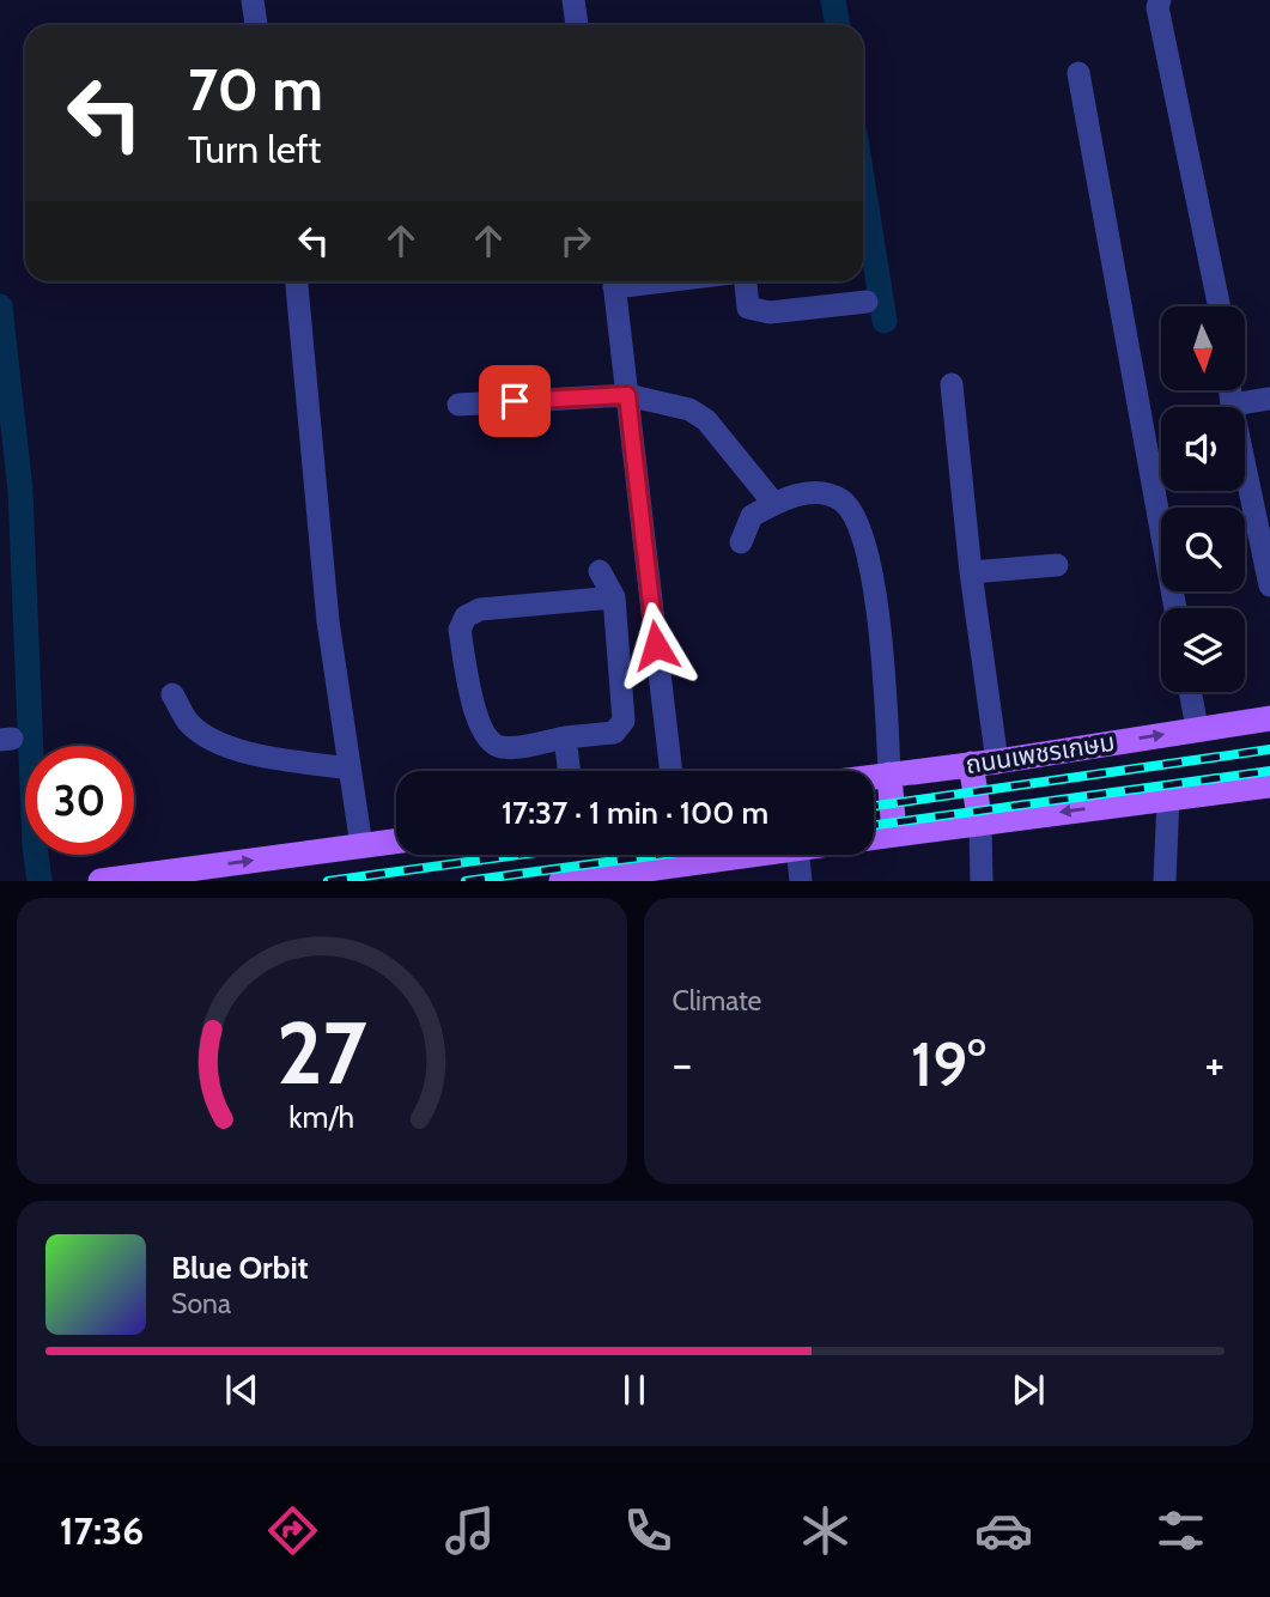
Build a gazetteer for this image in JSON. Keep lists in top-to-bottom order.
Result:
{
  "streets": {
    "main road": ["ถนนเพชรเกษม"]
  },
  "north": "bottom",
  "page": {
    "turn": ["70 m", "Turn left"],
    "limit": "30",
    "trip": "17:37 · 1 min · 100 m",
    "tile": "Climate",
    "heat": ["−", "19°", "+"],
    "song": ["Blue Orbit", "Sona"],
    "tabs": "17:36",
    "gauge": ["27", "km/h"]
  }
}
